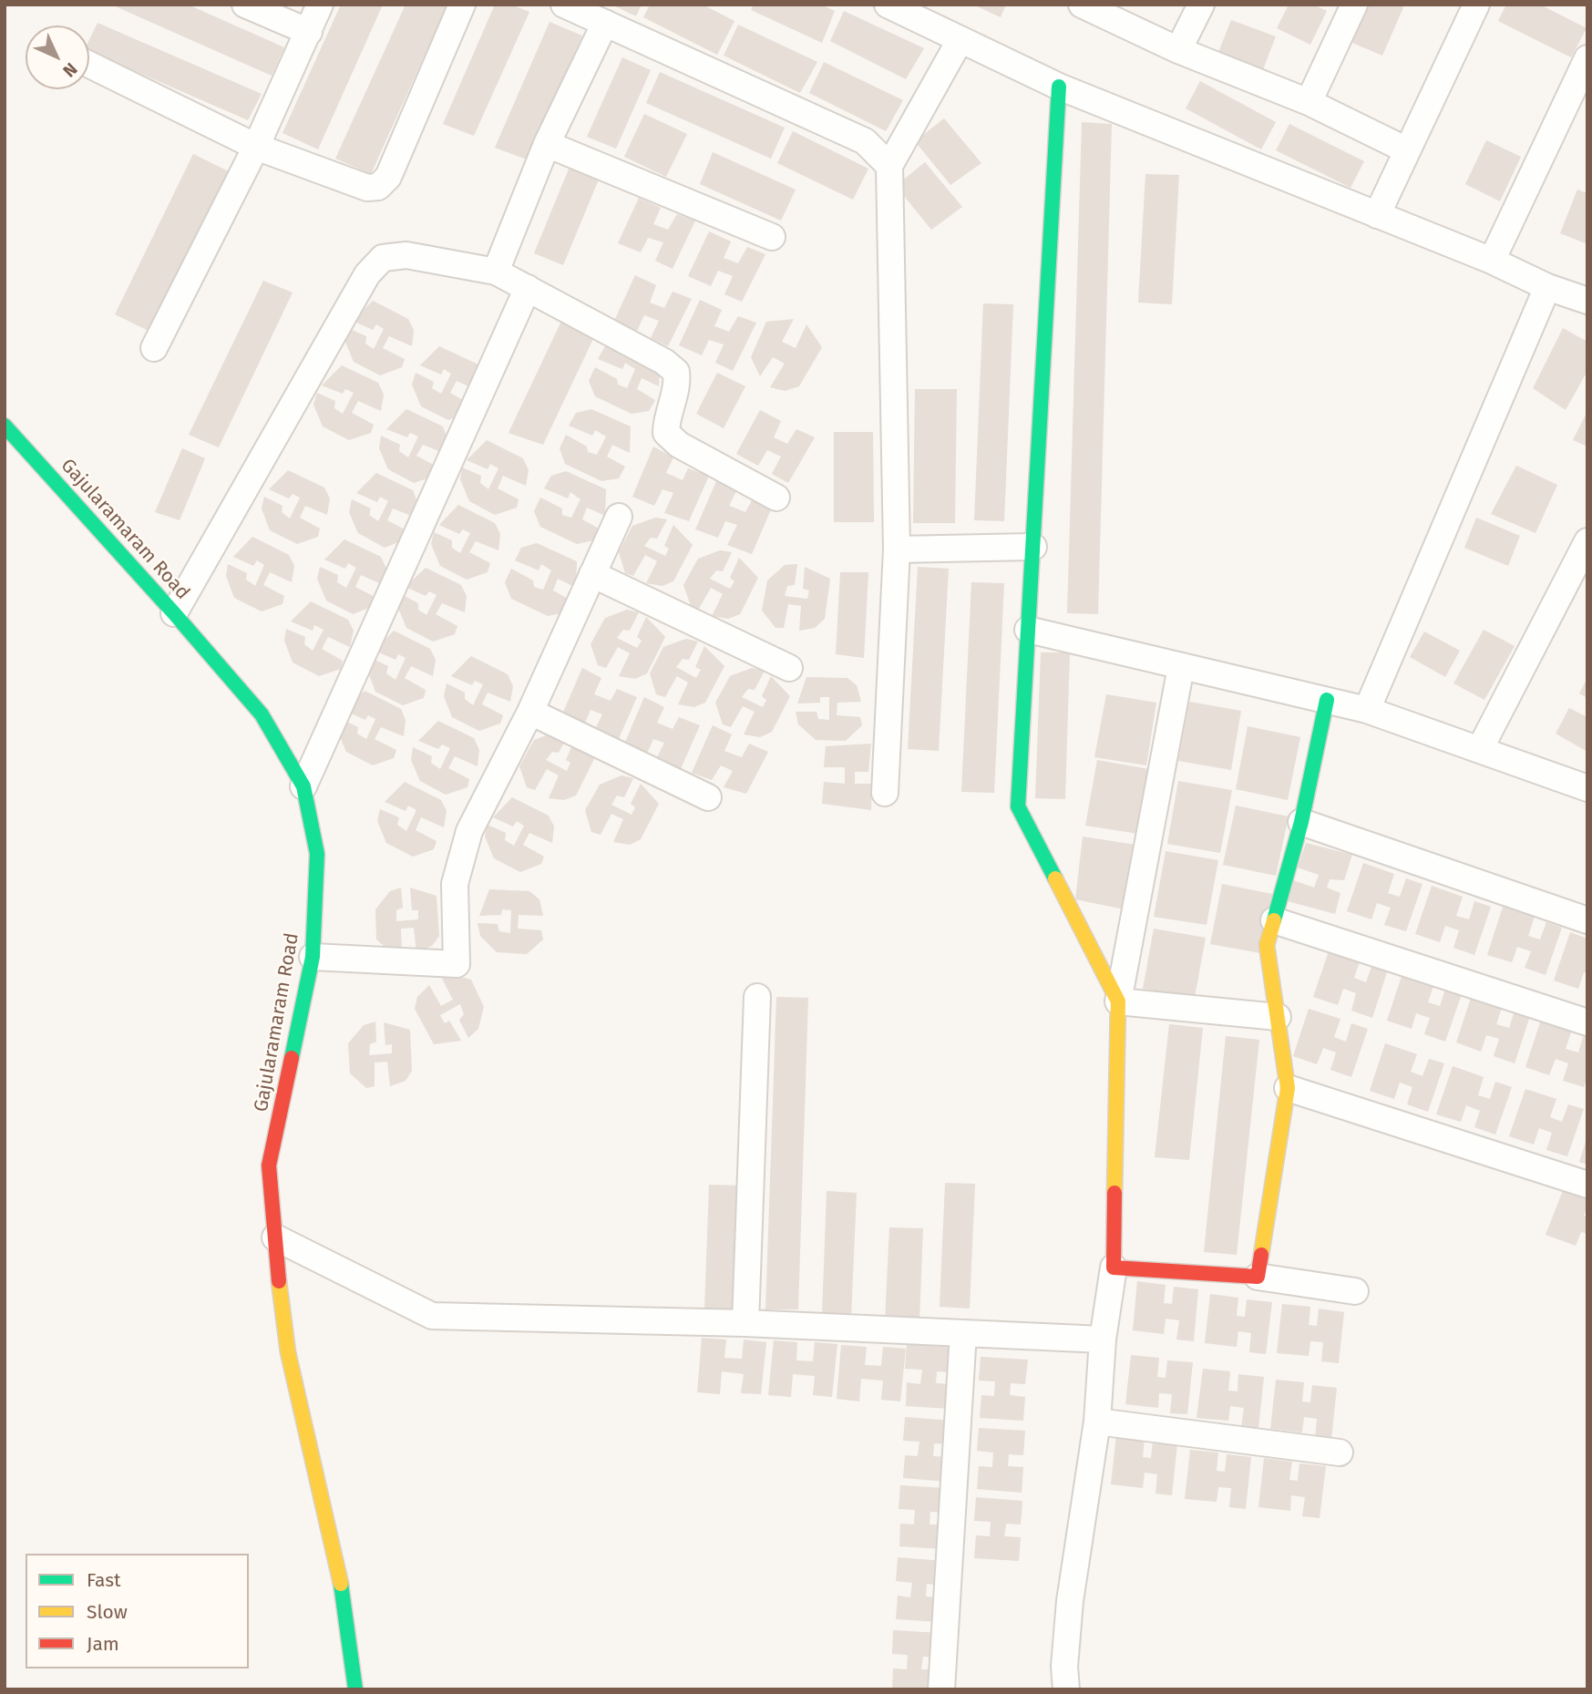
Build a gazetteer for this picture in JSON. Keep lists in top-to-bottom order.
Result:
{
  "streets": {
    "street": ["Gajularamaram Road"]
  },
  "legend": ["Fast", "Slow", "Jam"],
  "north": "bottom right"
}
